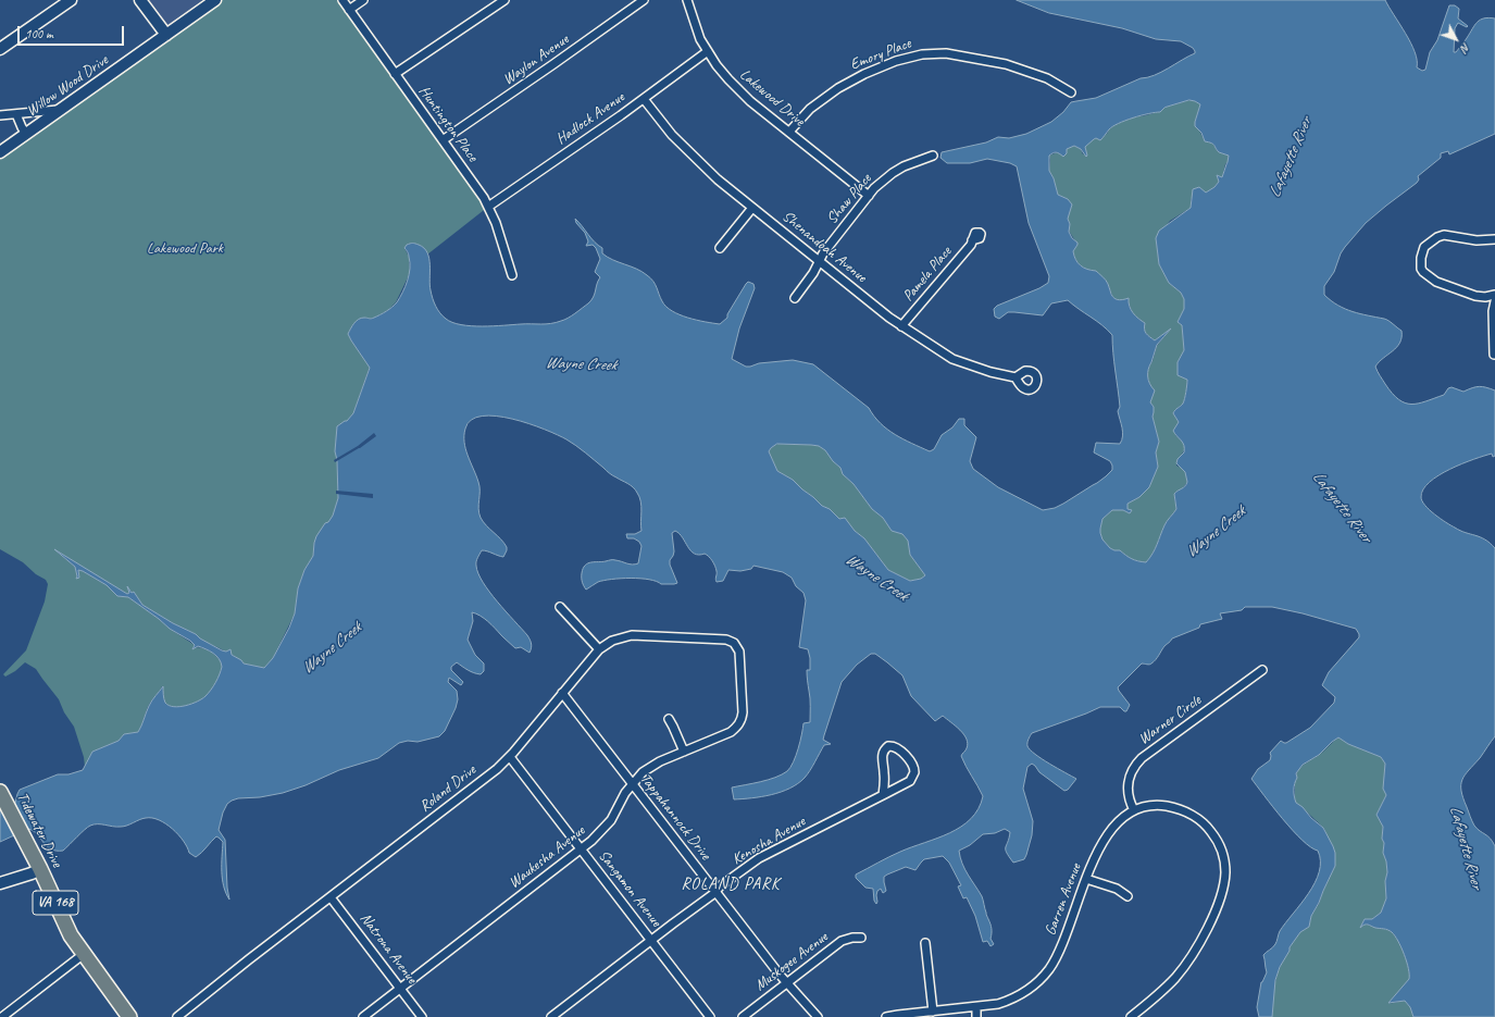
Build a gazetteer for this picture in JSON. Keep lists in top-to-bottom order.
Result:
{
  "streets": {
    "highway": ["Tidewater Drive", "VA 168"],
    "street": [
      "Emory Place",
      "Waylon Avenue",
      "Willow Wood Drive",
      "Lakewood Drive",
      "Hadlock Avenue",
      "Huntington Place",
      "Shaw Place",
      "Shenandoah Avenue",
      "Pamela Place",
      "Warner Circle",
      "Roland Drive",
      "Tappahannock Drive",
      "Kenosha Avenue",
      "Waukesha Avenue",
      "Sangamon Avenue",
      "Garren Avenue",
      "Natrona Avenue",
      "Muskogee Avenue"
    ]
  },
  "crossings": [
    ["Emory Place", "Lakewood Drive"],
    ["Waylon Avenue", "Huntington Place"],
    ["Lakewood Drive", "Hadlock Avenue"],
    ["Lakewood Drive", "Shaw Place"],
    ["Hadlock Avenue", "Huntington Place"],
    ["Hadlock Avenue", "Shenandoah Avenue"],
    ["Shaw Place", "Shenandoah Avenue"],
    ["Shenandoah Avenue", "Pamela Place"],
    ["Warner Circle", "Garren Avenue"],
    ["Roland Drive", "Tappahannock Drive"],
    ["Roland Drive", "Waukesha Avenue"],
    ["Roland Drive", "Sangamon Avenue"],
    ["Roland Drive", "Natrona Avenue"],
    ["Tappahannock Drive", "Kenosha Avenue"],
    ["Tappahannock Drive", "Waukesha Avenue"],
    ["Tappahannock Drive", "Muskogee Avenue"],
    ["Kenosha Avenue", "Sangamon Avenue"],
    ["Waukesha Avenue", "Sangamon Avenue"],
    ["Waukesha Avenue", "Natrona Avenue"]
  ],
  "districts": ["ROLAND PARK"],
  "water": ["Lafayette River", "Wayne Creek"],
  "parks": ["Lakewood Park"],
  "scale_bar": "100 m",
  "north": "bottom right"
}
